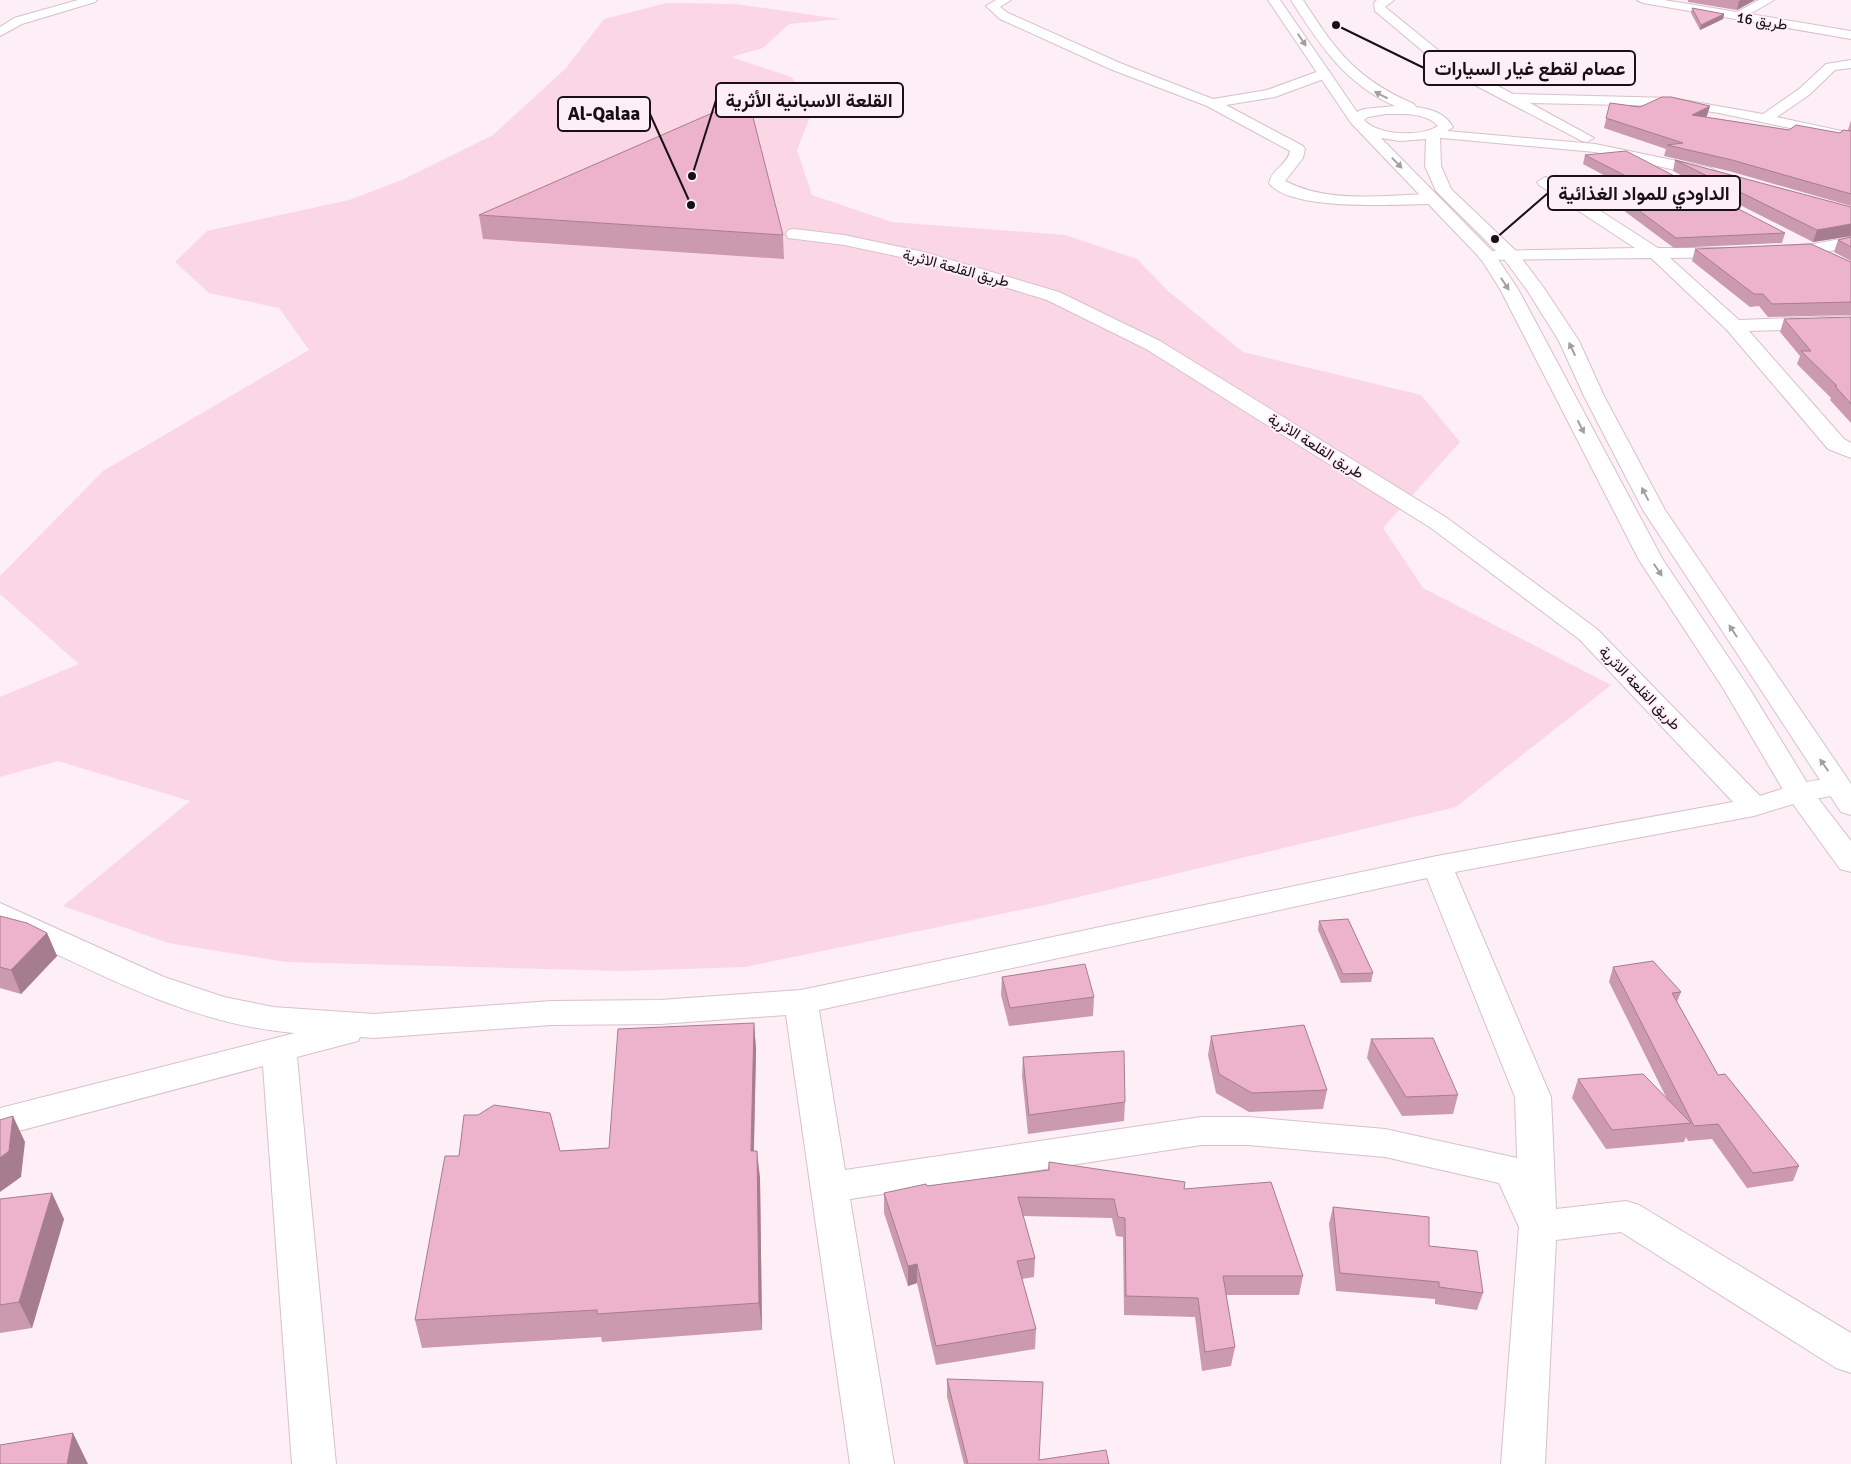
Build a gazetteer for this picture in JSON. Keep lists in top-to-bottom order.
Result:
{
  "streets": {
    "main road": ["طريق 16", "طريق القلعة الاثرية"]
  },
  "places": [
    "عصام لقطع غيار السيارات",
    "القلعة الاسبانية الأثرية",
    "Al-Qalaa",
    "الداودي للمواد الغذائية"
  ]
}
